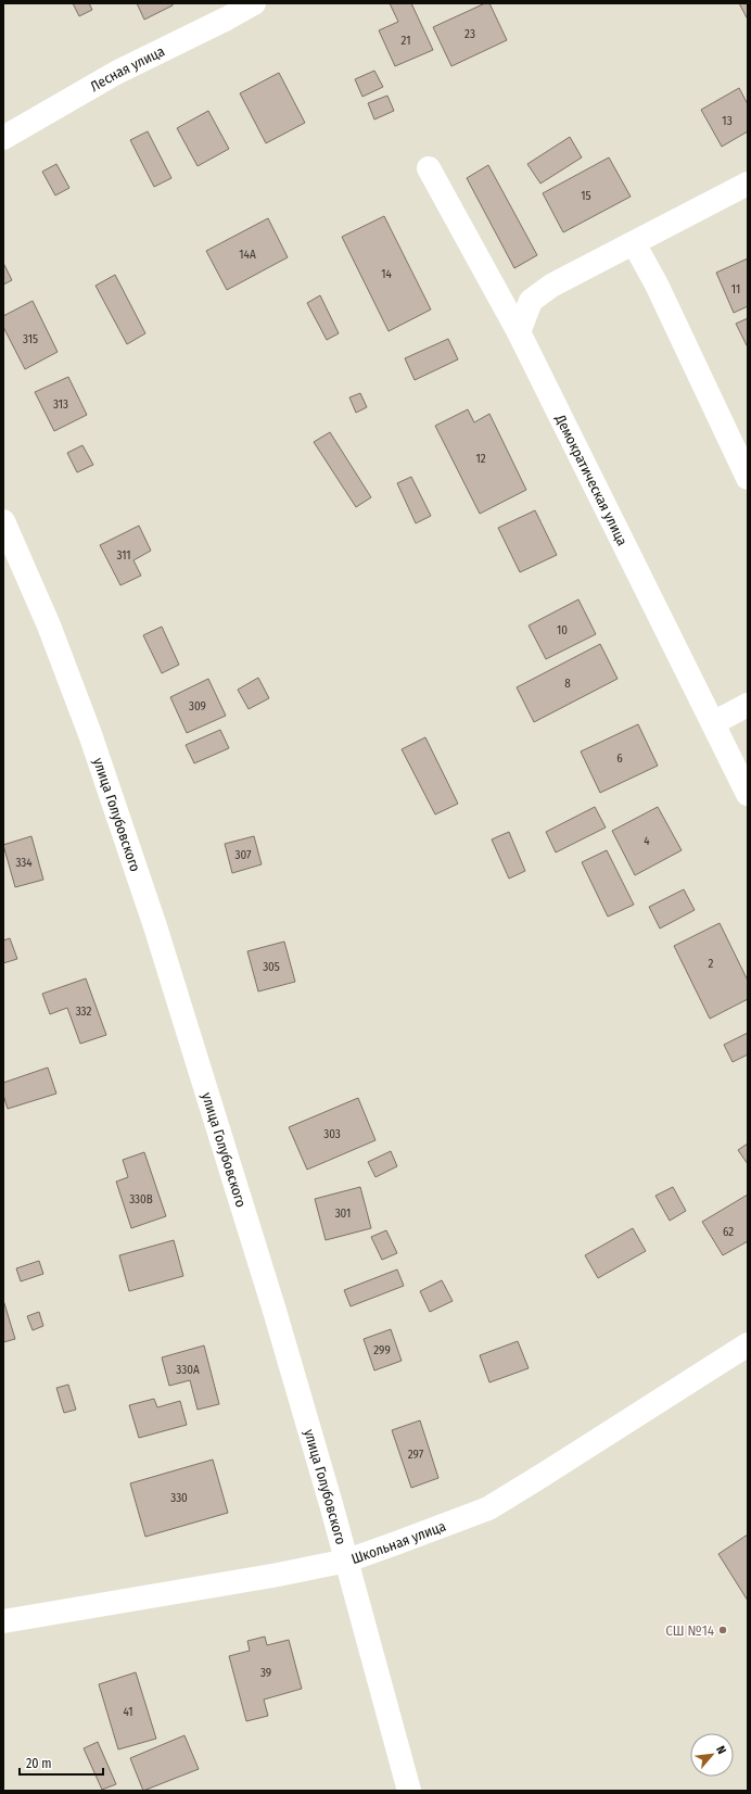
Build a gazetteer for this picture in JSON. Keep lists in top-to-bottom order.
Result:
{
  "streets": {
    "street": [
      "Лесная улица",
      "Демократическая улица",
      "улица Голубовского",
      "Школьная улица"
    ]
  },
  "crossings": [
    ["улица Голубовского", "Школьная улица"]
  ],
  "places": ["СШ №14"],
  "house_numbers": [
    "23",
    "21",
    "13",
    "15",
    "14А",
    "14",
    "11",
    "315",
    "313",
    "12",
    "311",
    "10",
    "8",
    "309",
    "6",
    "4",
    "307",
    "334",
    "2",
    "305",
    "332",
    "303",
    "330В",
    "301",
    "62",
    "299",
    "330А",
    "297",
    "330",
    "39",
    "41"
  ],
  "scale_bar": "20 m",
  "north": "top right"
}
